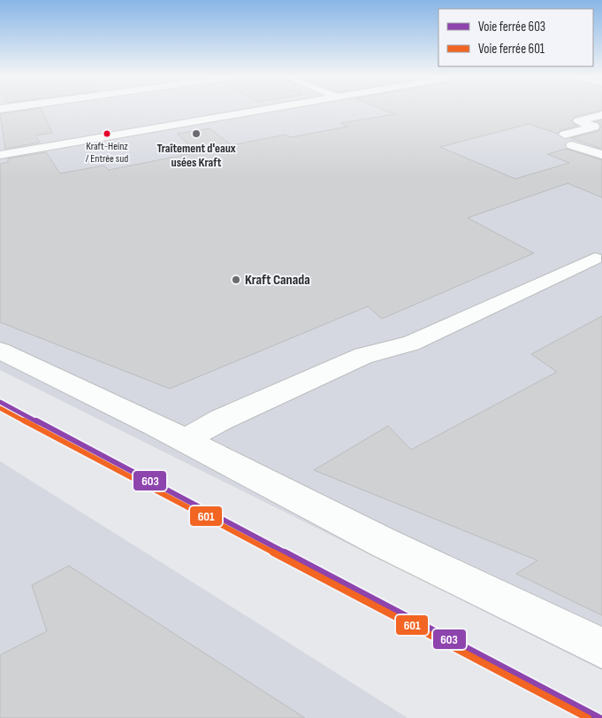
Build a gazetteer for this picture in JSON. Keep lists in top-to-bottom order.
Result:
{
  "places": ["Kraft-Heinz / Entrée sud", "Traîtement d'eaux usées Kraft", "Kraft Canada"],
  "lines": ["rail line 603", "rail line 601"],
  "legend": ["Voie ferrée 603", "Voie ferrée 601"]
}
